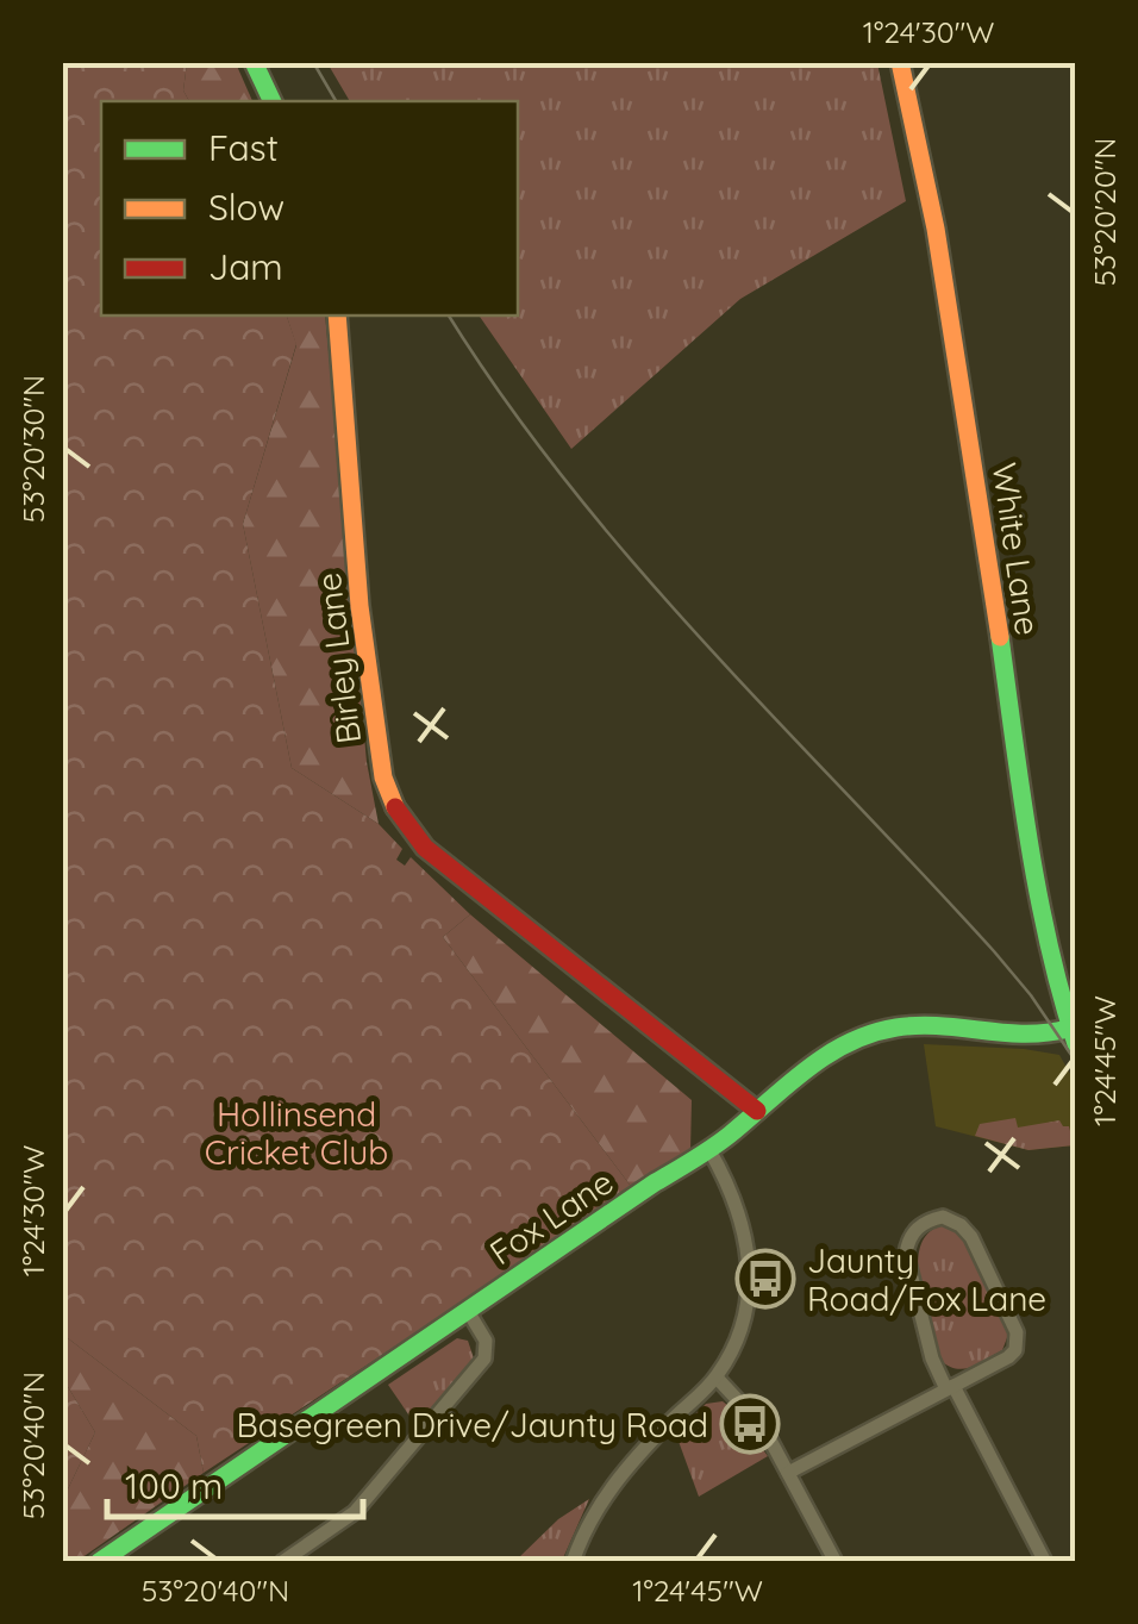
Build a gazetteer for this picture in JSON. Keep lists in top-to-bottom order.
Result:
{
  "streets": {
    "street": ["White Lane", "Birley Lane", "Fox Lane"]
  },
  "crossings": [
    ["White Lane", "Fox Lane"],
    ["Birley Lane", "Fox Lane"]
  ],
  "parks": ["Hollinsend Cricket Club"],
  "places": {
    "bus stop": ["Jaunty Road/Fox Lane", "Basegreen Drive/Jaunty Road"]
  },
  "legend": ["Fast", "Slow", "Jam"],
  "scale_bar": "100 m",
  "coordinates": [
    "1°24'30\"W",
    "53°20'20\"N",
    "53°20'30\"N",
    "1°24'45\"W",
    "53°20'40\"N"
  ]
}
